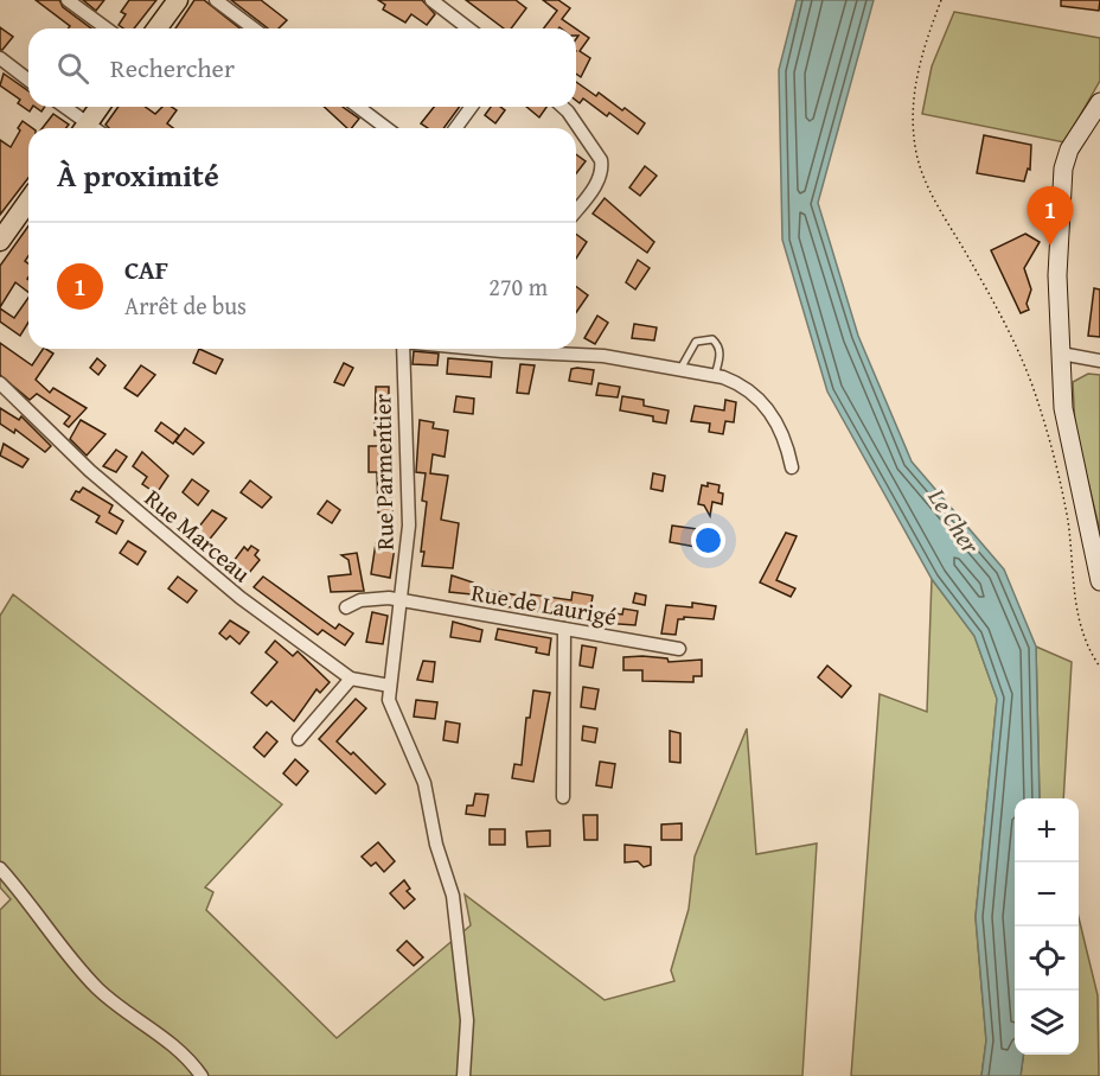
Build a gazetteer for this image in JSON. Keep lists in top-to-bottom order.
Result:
{
  "streets": {
    "street": ["Rue Parmentier", "Rue Marceau", "Rue de Laurigé"]
  },
  "crossings": [
    ["Rue Parmentier", "Rue Marceau"],
    ["Rue Parmentier", "Rue de Laurigé"]
  ],
  "water": ["Le Cher"],
  "page": {
    "search": "Rechercher",
    "heading": "À proximité",
    "pins": "1",
    "list": [
      {
        "mark": "1",
        "name": "CAF",
        "note": "Arrêt de bus",
        "value": "270 m"
      }
    ],
    "map_buttons": ["+", "−"]
  }
}
